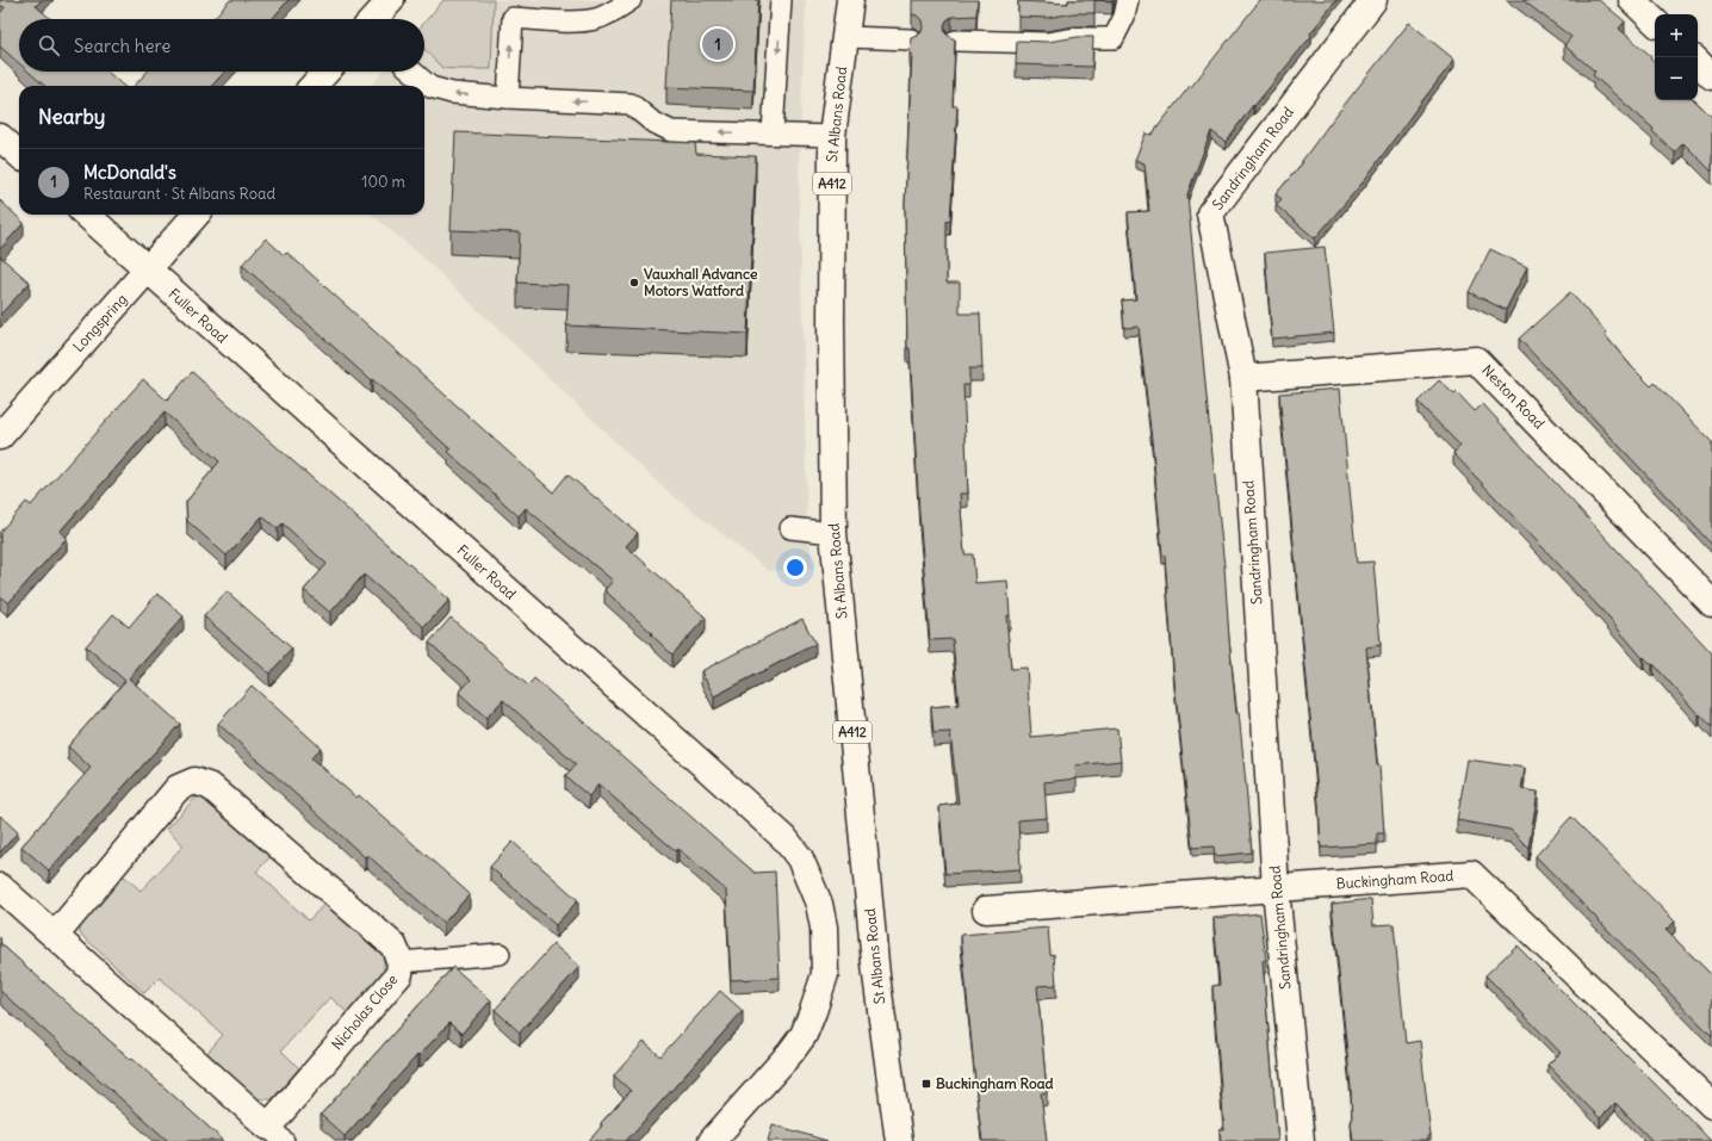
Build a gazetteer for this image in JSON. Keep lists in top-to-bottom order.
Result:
{
  "streets": {
    "street": [
      "St Albans Road",
      "Sandringham Road",
      "A412",
      "Fuller Road",
      "Longspring",
      "Neston Road",
      "Buckingham Road",
      "Nicholas Close"
    ]
  },
  "crossings": [
    ["Sandringham Road", "Neston Road"],
    ["Sandringham Road", "Buckingham Road"],
    ["Fuller Road", "Longspring"]
  ],
  "places": {
    "other": ["Vauxhall Advance Motors Watford"],
    "transit": ["Buckingham Road"]
  },
  "page": {
    "map_buttons": ["+", "−"],
    "search": "Search here",
    "pins": "1",
    "heading": "Nearby",
    "list": [
      {
        "mark": "1",
        "name": "McDonald's",
        "note": "Restaurant · St Albans Road",
        "value": "100 m"
      }
    ]
  }
}
